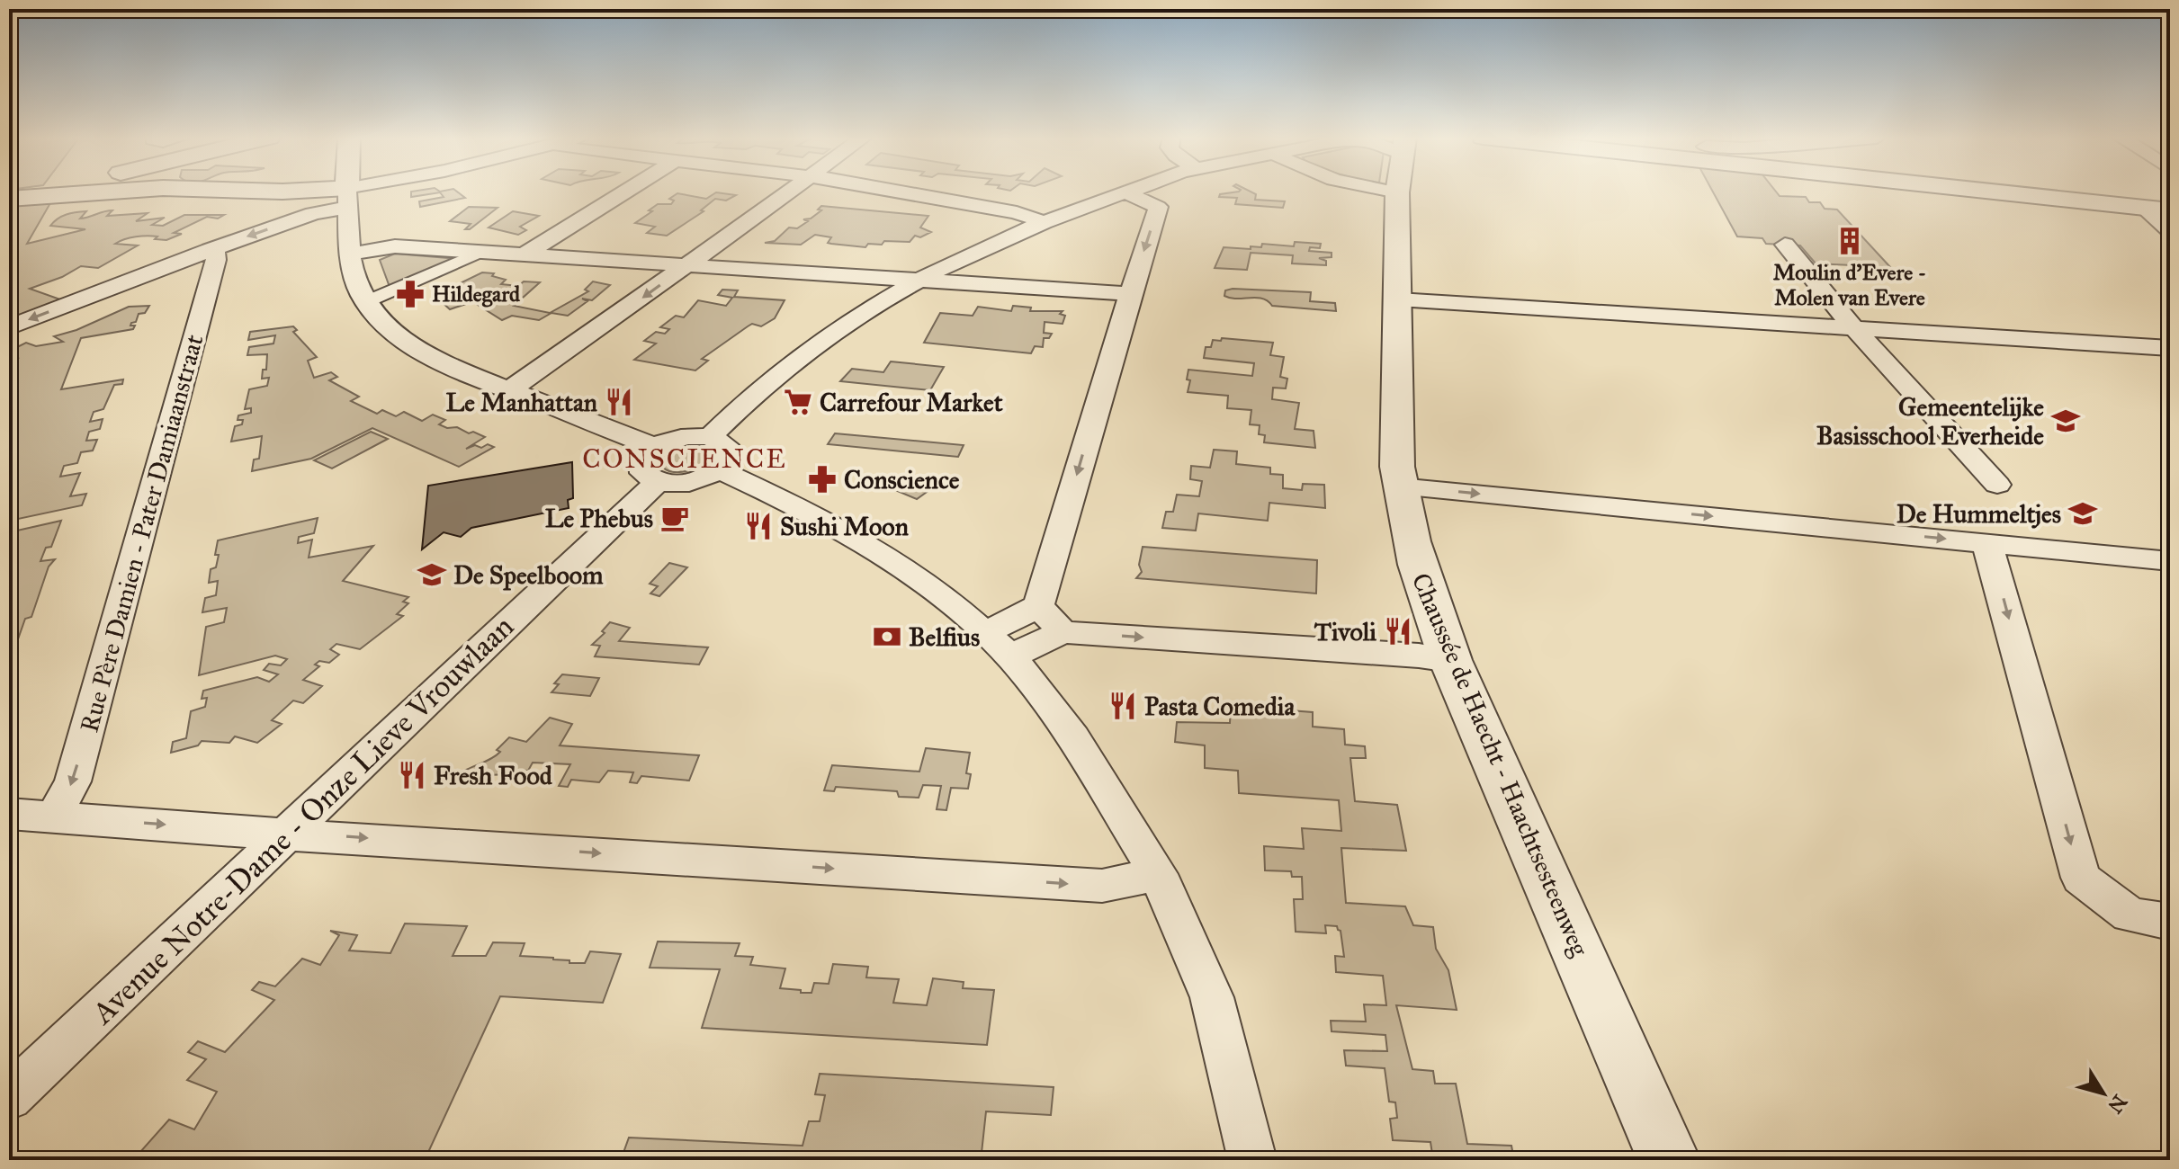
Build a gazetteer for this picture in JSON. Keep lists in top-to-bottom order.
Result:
{
  "streets": {
    "street": ["Rue Père Damien - Pater Damiaanstraat", "Chaussée de Haecht - Haachtsesteenweg", "Avenue Notre-Dame - Onze Lieve Vrouwlaan"]
  },
  "one_way": ["Rue Père Damien - Pater Damiaanstraat"],
  "districts": ["CONSCIENCE"],
  "places": {
    "building": ["Moulin d'Evere - Molen van Evere"],
    "pharmacy": ["Hildegard", "Conscience"],
    "restaurant": [
      "Le Manhattan",
      "Sushi Moon",
      "Tivoli",
      "Pasta Comedia",
      "Fresh Food"
    ],
    "supermarket": ["Carrefour Market"],
    "school or university": ["Gemeentelijke Basisschool Everheide", "De Hummeltjes", "De Speelboom"],
    "cafe": ["Le Phebus"],
    "bank": ["Belfius"]
  },
  "north": "bottom right"
}
